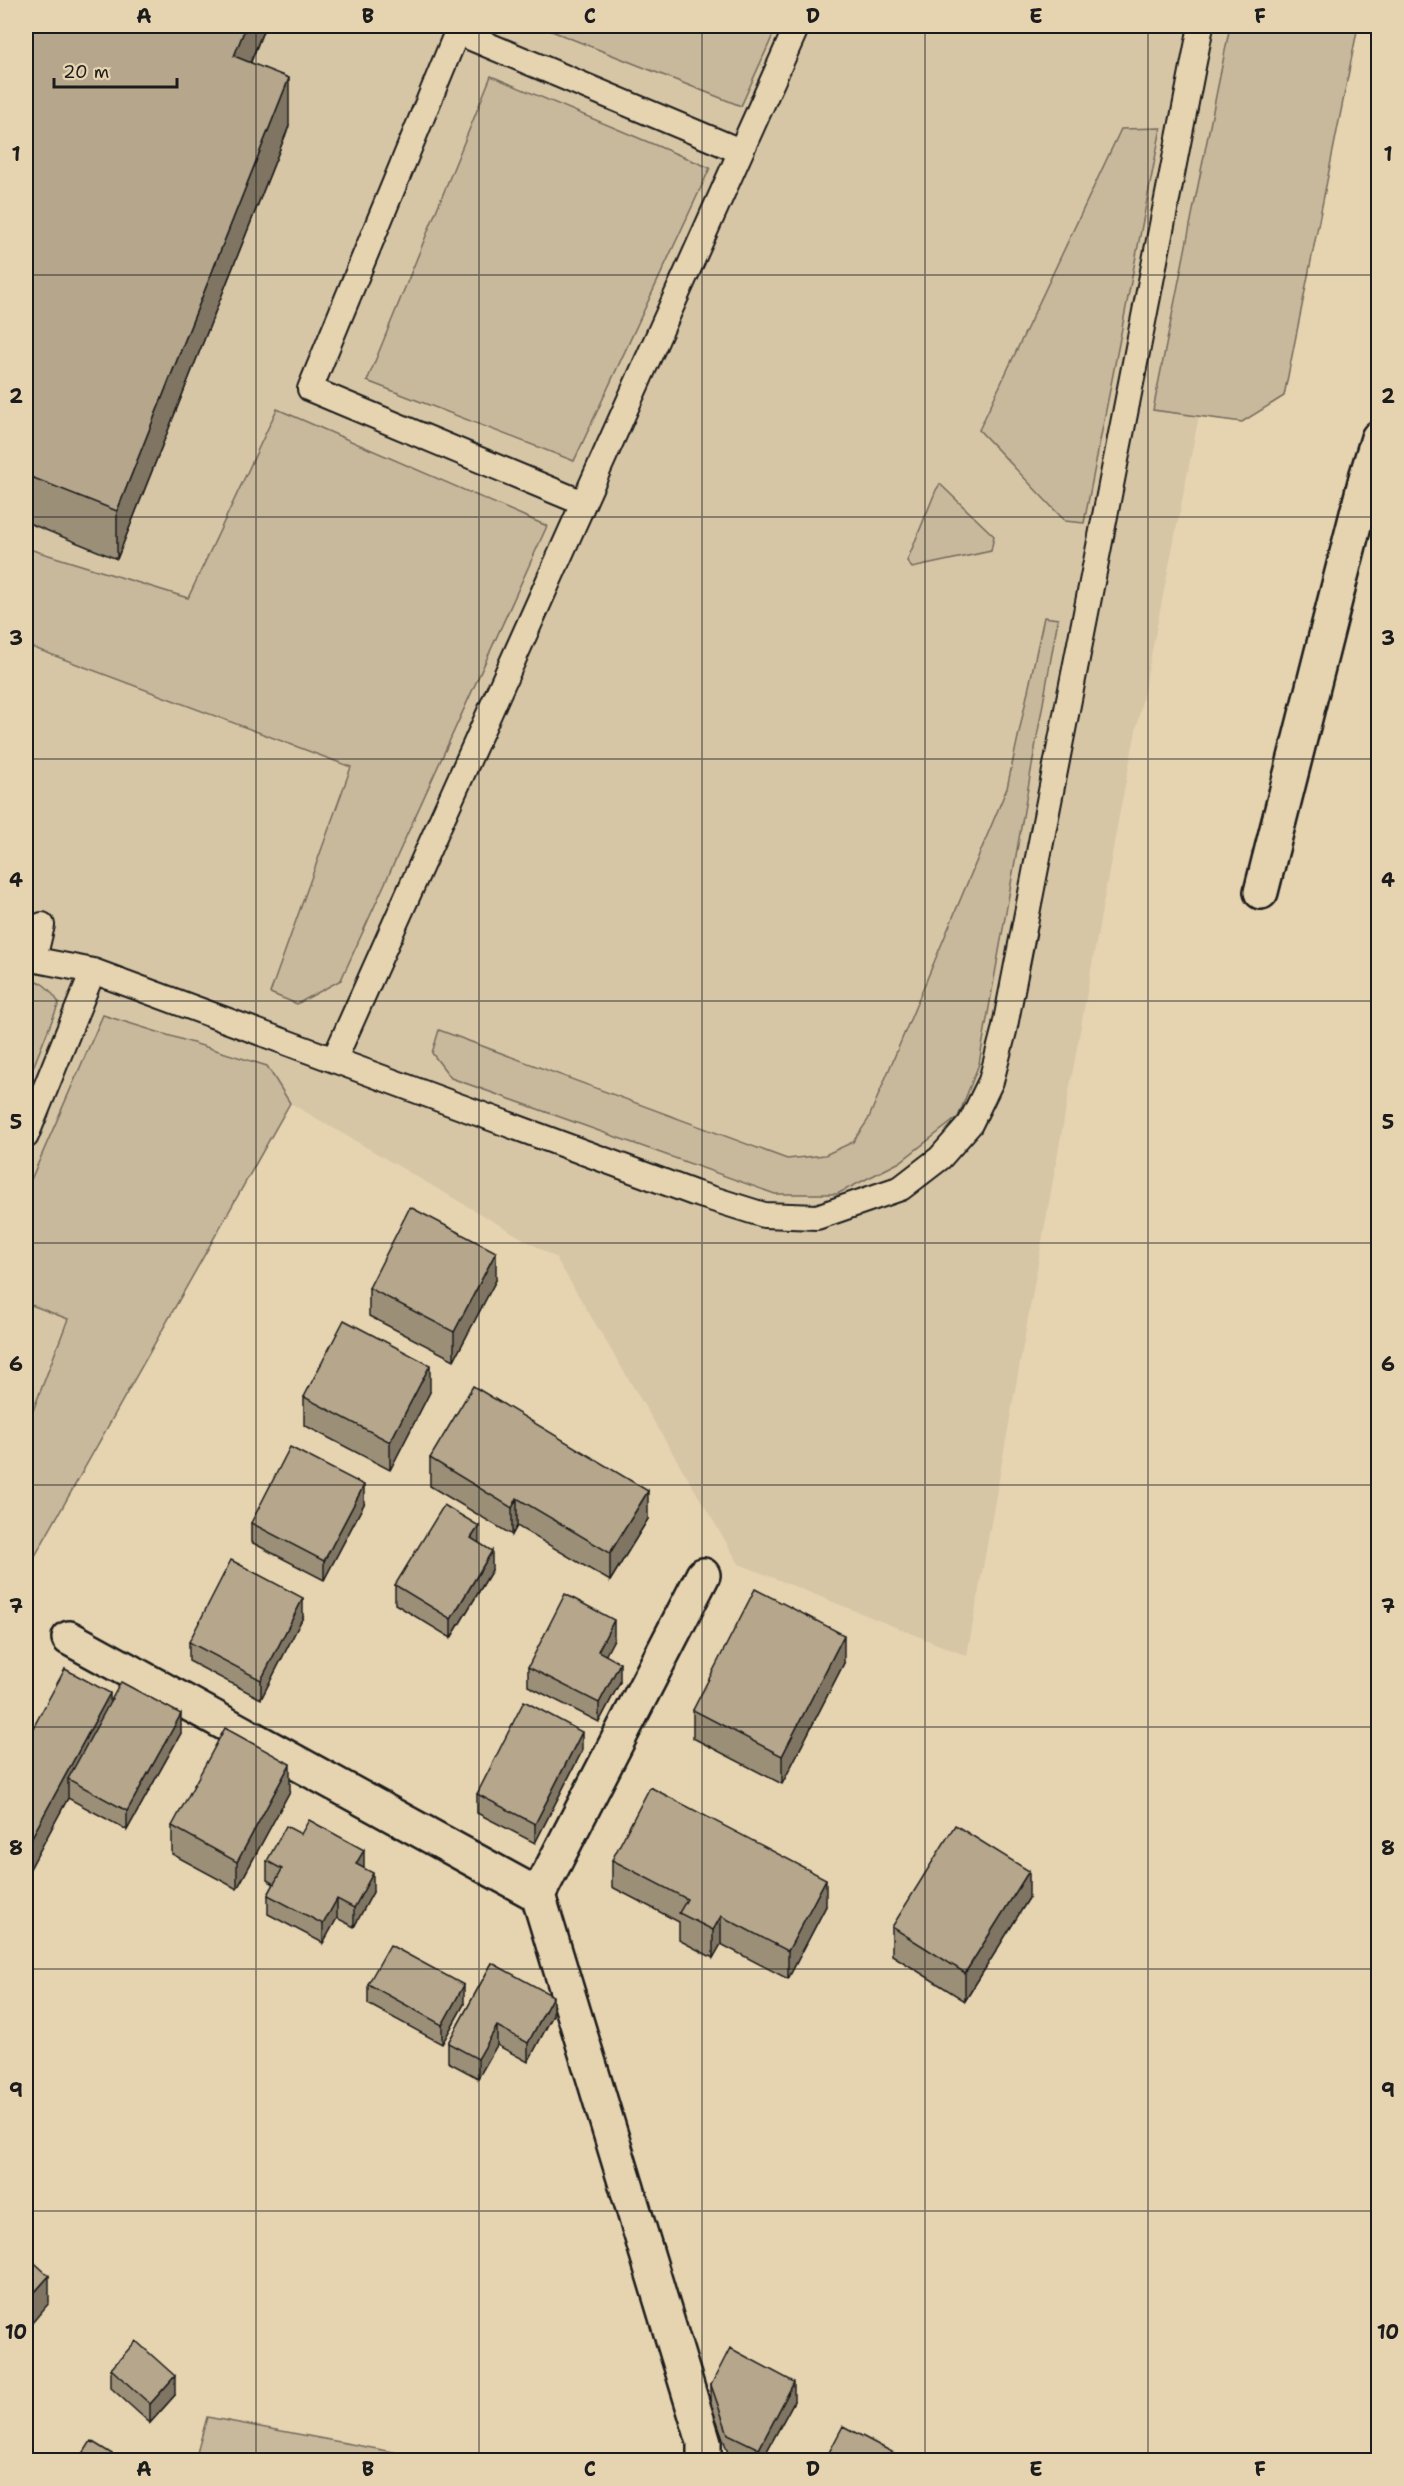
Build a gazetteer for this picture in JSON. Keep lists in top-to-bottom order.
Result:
{
  "scale_bar": "20 m",
  "grid": {
    "columns": [
      "A",
      "B",
      "C",
      "D",
      "E",
      "F"
    ],
    "rows": [
      "1",
      "2",
      "3",
      "4",
      "5",
      "6",
      "7",
      "8",
      "9",
      "10"
    ]
  }
}
